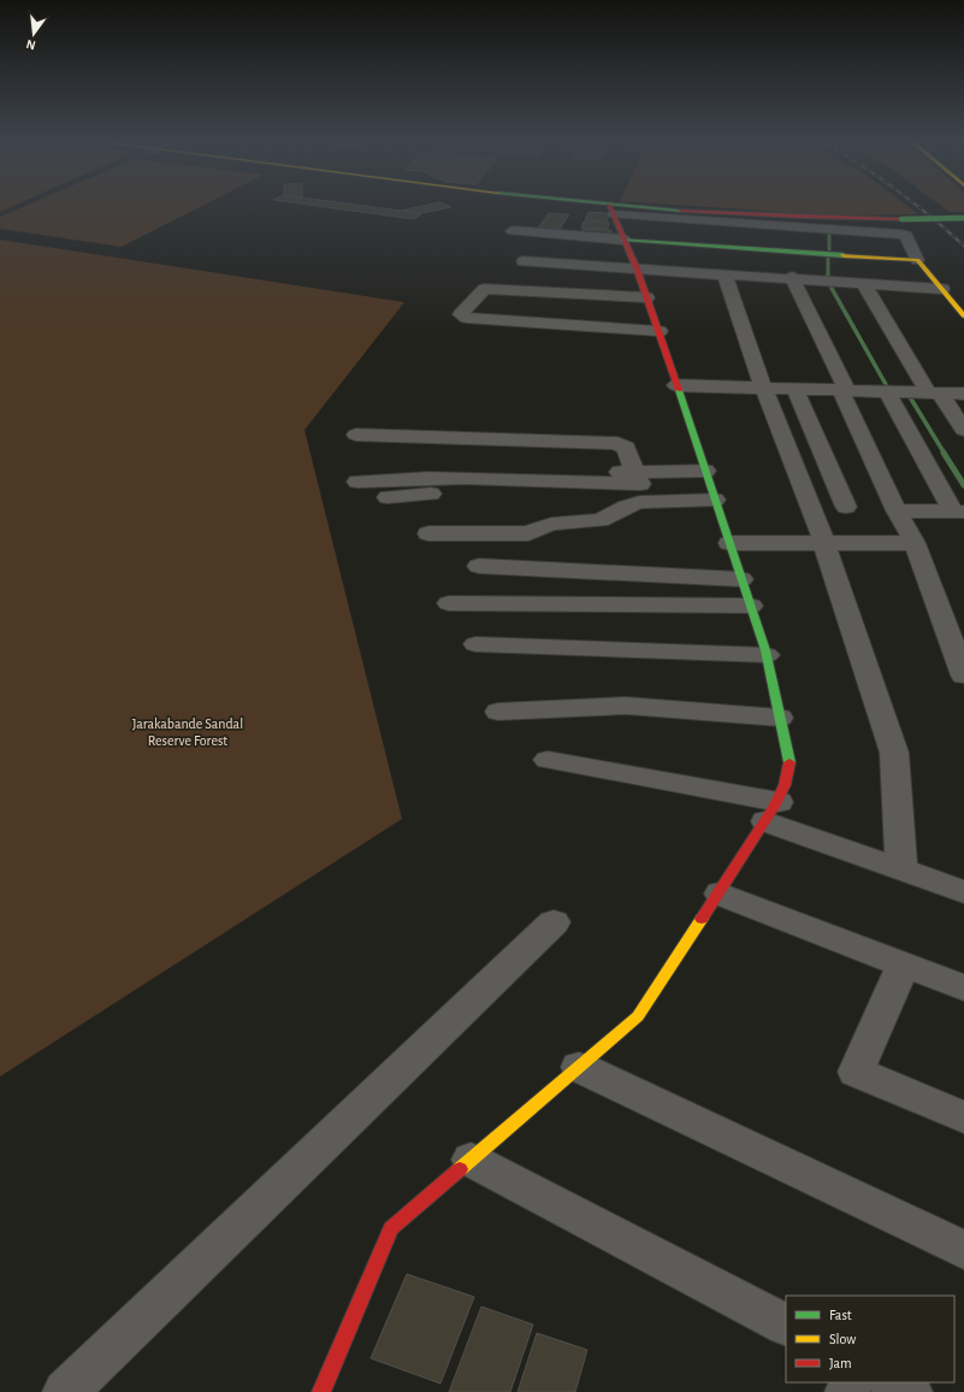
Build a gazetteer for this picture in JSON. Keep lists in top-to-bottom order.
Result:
{
  "parks": ["Jarakabande Sandal Reserve Forest"],
  "legend": ["Fast", "Slow", "Jam"],
  "north": "bottom"
}
